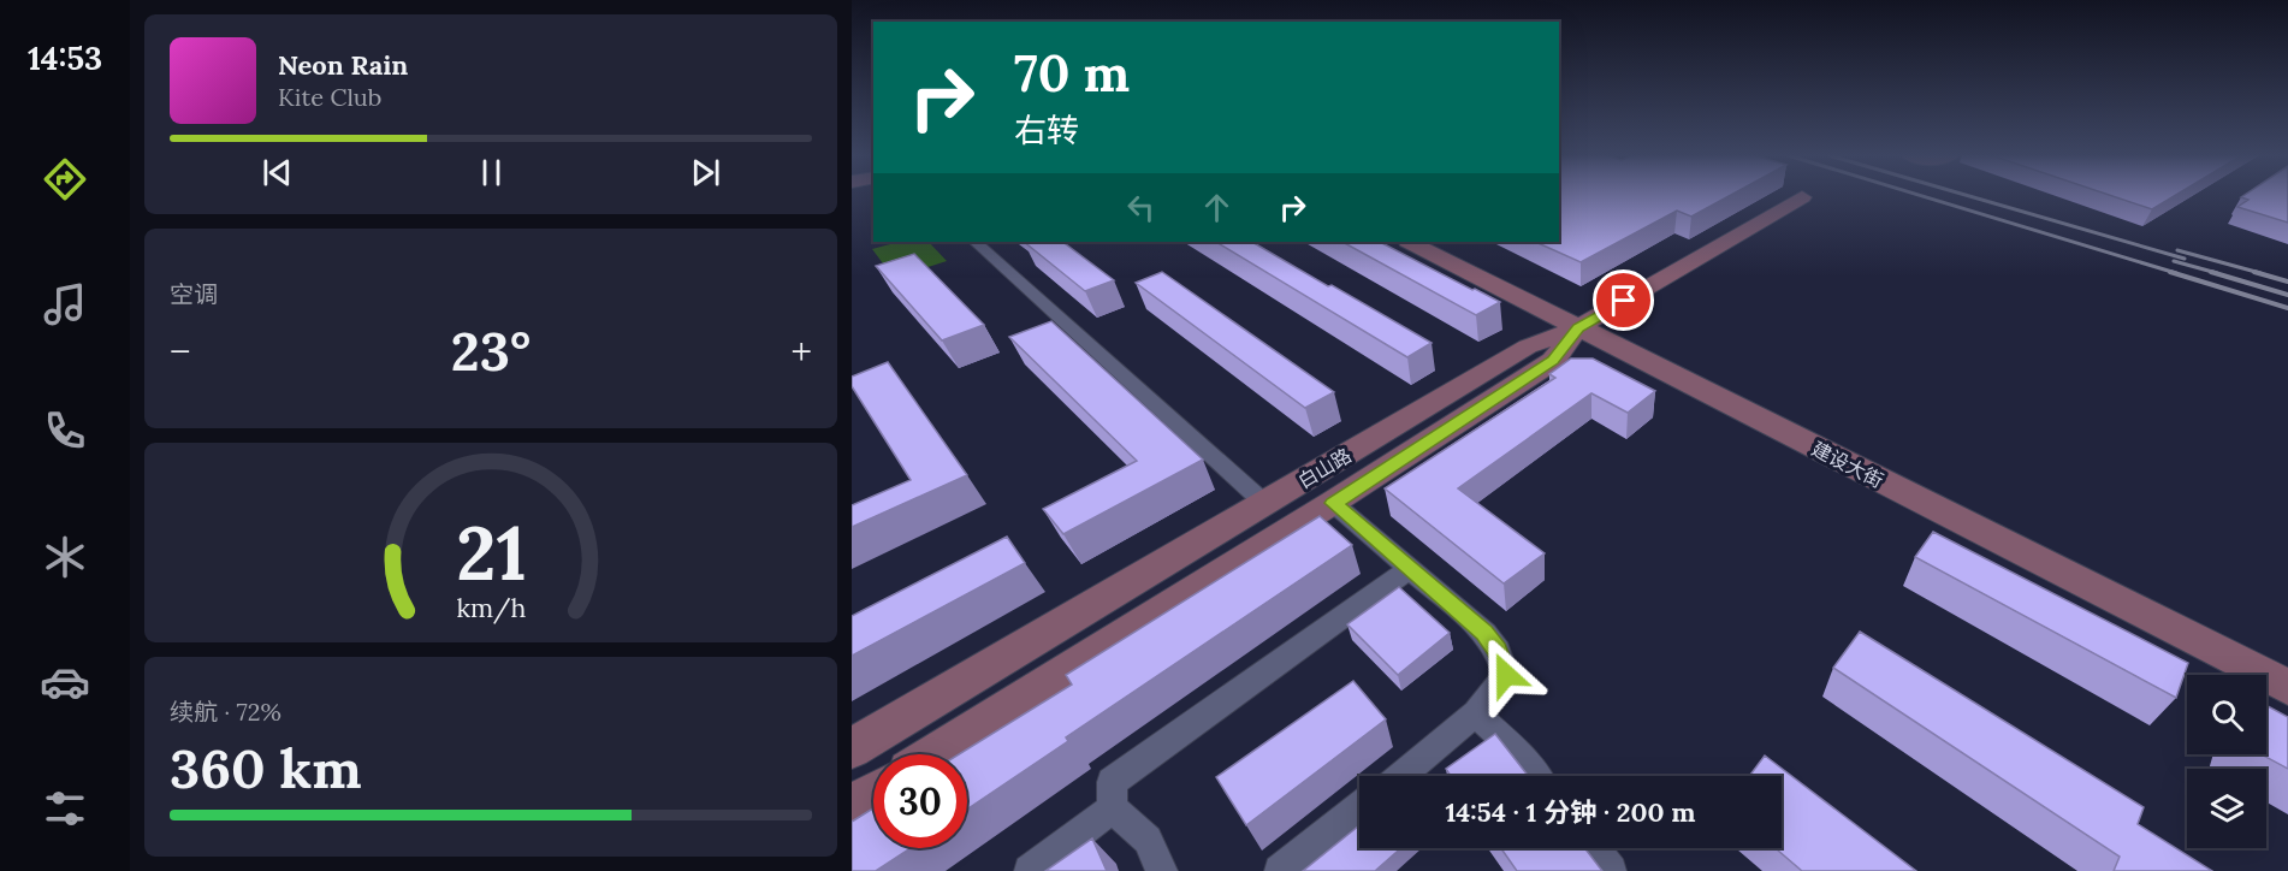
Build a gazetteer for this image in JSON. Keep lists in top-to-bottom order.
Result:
{
  "streets": {
    "street": ["建设大街", "白山路"]
  },
  "crossings": [
    ["建设大街", "白山路"]
  ],
  "page": {
    "tabs": "14:53",
    "turn": ["70 m", "右转"],
    "song": ["Neon Rain", "Kite Club"],
    "tile": [
      "空调",
      ["续航 · 72%", "360 km"]
    ],
    "heat": ["−", "23°", "+"],
    "limit": "30",
    "trip": "14:54 · 1 分钟 · 200 m",
    "gauge": ["21", "km/h"]
  }
}
